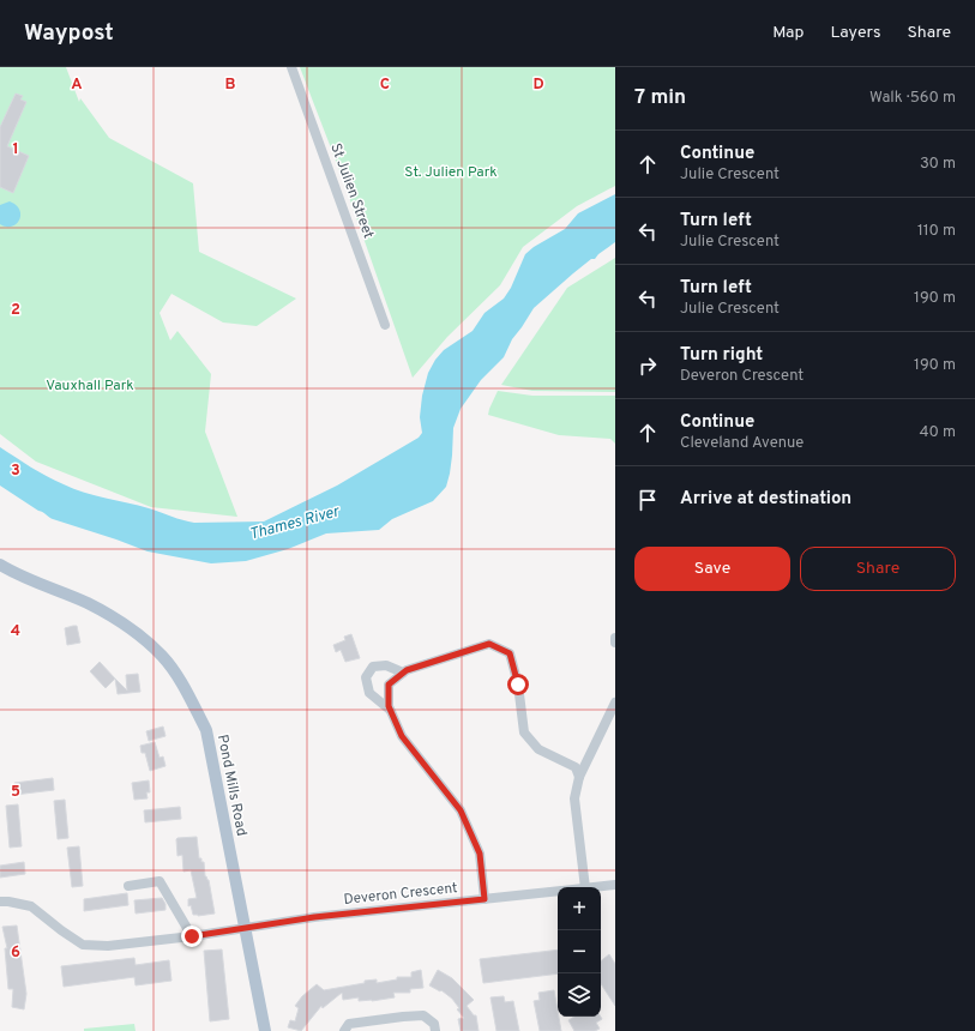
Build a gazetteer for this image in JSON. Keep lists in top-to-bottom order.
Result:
{
  "streets": {
    "main road": ["Pond Mills Road"],
    "street": ["St Julien Street", "Deveron Crescent"]
  },
  "crossings": [
    ["Pond Mills Road", "Deveron Crescent"]
  ],
  "water": ["Thames River"],
  "parks": ["St. Julien Park", "Vauxhall Park"],
  "page": {
    "header": "Waypost",
    "nav": ["Map", "Layers", "Share"],
    "heading": ["7 min", "Walk · 560 m"],
    "list": [
      ["Continue", "Julie Crescent", "30 m"],
      ["Turn left", "Julie Crescent", "110 m"],
      ["Turn left", "Julie Crescent", "190 m"],
      ["Turn right", "Deveron Crescent", "190 m"],
      ["Continue", "Cleveland Avenue", "40 m"],
      "Arrive at destination"
    ],
    "buttons": ["Save", "Share"],
    "map_buttons": ["+", "−"]
  },
  "grid": {
    "columns": [
      "A",
      "B",
      "C",
      "D"
    ],
    "rows": [
      "1",
      "2",
      "3",
      "4",
      "5",
      "6"
    ]
  }
}
